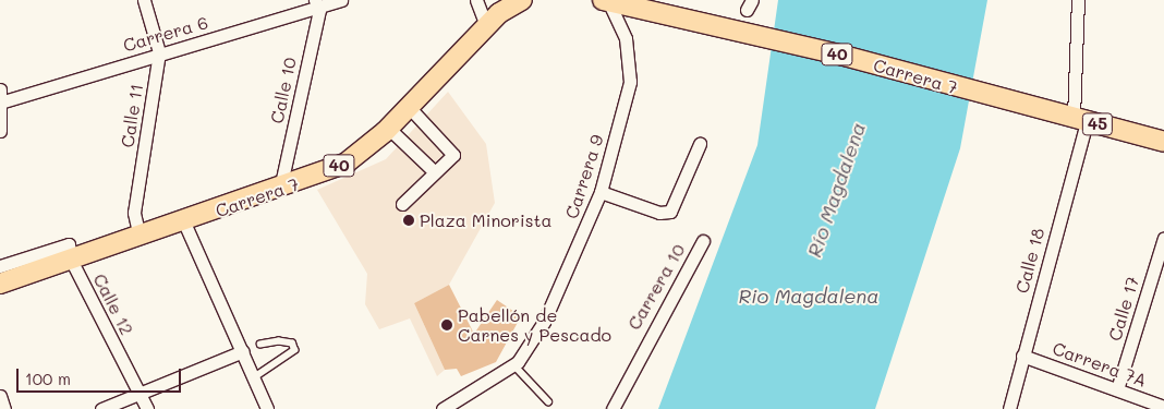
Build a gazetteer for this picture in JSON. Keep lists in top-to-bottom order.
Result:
{
  "streets": {
    "main road": ["40", "Carrera 7", "45"],
    "street": [
      "Carrera 6",
      "Calle 10",
      "Calle 11",
      "Carrera 9",
      "Calle 18",
      "Carrera 10",
      "Calle 12",
      "Calle 17",
      "Carrera 7A"
    ]
  },
  "crossings": [
    ["Carrera 6", "Calle 10"],
    ["Carrera 6", "Calle 11"],
    ["Carrera 7", "Calle 10"],
    ["Carrera 7", "Calle 11"],
    ["Carrera 7", "Carrera 9"],
    ["Carrera 7", "Calle 18"],
    ["Carrera 7", "Calle 12"],
    ["Calle 18", "Carrera 7A"],
    ["Calle 17", "Carrera 7A"]
  ],
  "water": ["Río Magdalena", "Rio Magdalena"],
  "places": ["Plaza Minorista", "Pabellón de Carnes y Pescado"],
  "scale_bar": "100 m"
}
